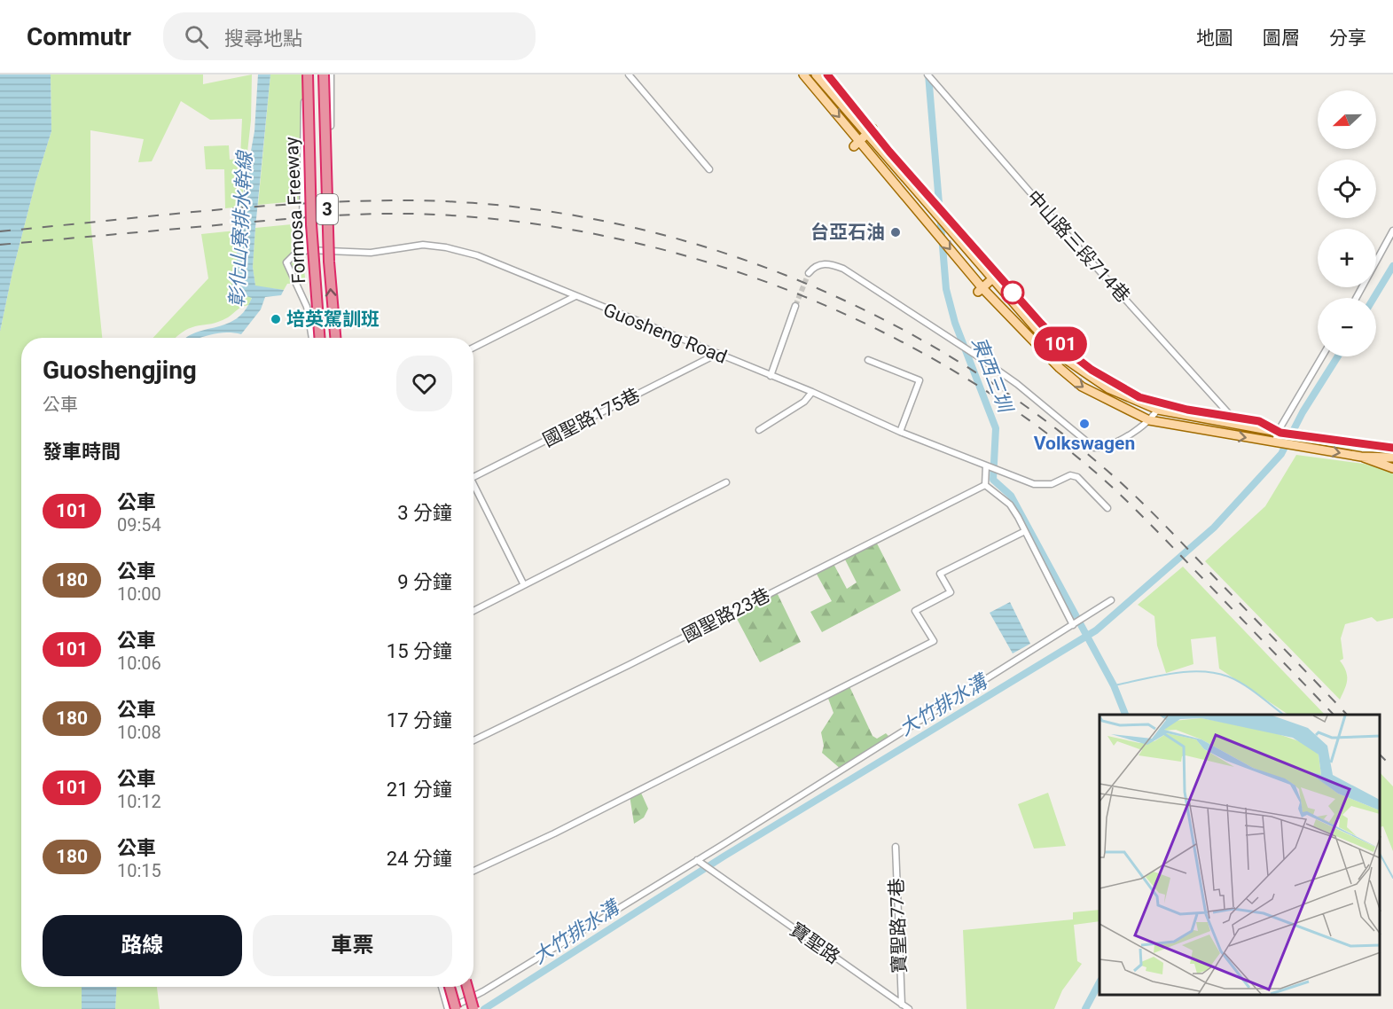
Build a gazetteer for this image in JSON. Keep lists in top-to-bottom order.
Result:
{
  "streets": {
    "highway": ["3", "Formosa Freeway"],
    "street": [
      "中山路三段714巷",
      "Guosheng Road",
      "國聖路175巷",
      "國聖路23巷",
      "寶聖路77巷",
      "寶聖路"
    ]
  },
  "crossings": [
    ["Guosheng Road", "國聖路175巷"],
    ["寶聖路77巷", "寶聖路"]
  ],
  "water": ["彰化山寮排水幹線", "東西三圳", "大竹排水溝"],
  "places": ["台亞石油", "培英駕訓班", "Volkswagen"],
  "lines": ["bus line 101"],
  "north": "left",
  "page": {
    "header": "Commutr",
    "search": "搜尋地點",
    "nav": ["地圖", "圖層", "分享"],
    "on_map": "101",
    "map_buttons": ["+", "−"],
    "heading": [
      ["Guoshengjing", "公車"],
      "發車時間"
    ],
    "list": [
      {
        "mark": "101",
        "name": "公車",
        "note": "09:54",
        "value": "3 分鐘"
      },
      {
        "mark": "180",
        "name": "公車",
        "note": "10:00",
        "value": "9 分鐘"
      },
      {
        "mark": "101",
        "name": "公車",
        "note": "10:06",
        "value": "15 分鐘"
      },
      {
        "mark": "180",
        "name": "公車",
        "note": "10:08",
        "value": "17 分鐘"
      },
      {
        "mark": "101",
        "name": "公車",
        "note": "10:12",
        "value": "21 分鐘"
      },
      {
        "mark": "180",
        "name": "公車",
        "note": "10:15",
        "value": "24 分鐘"
      }
    ],
    "buttons": ["路線", "車票"]
  }
}
